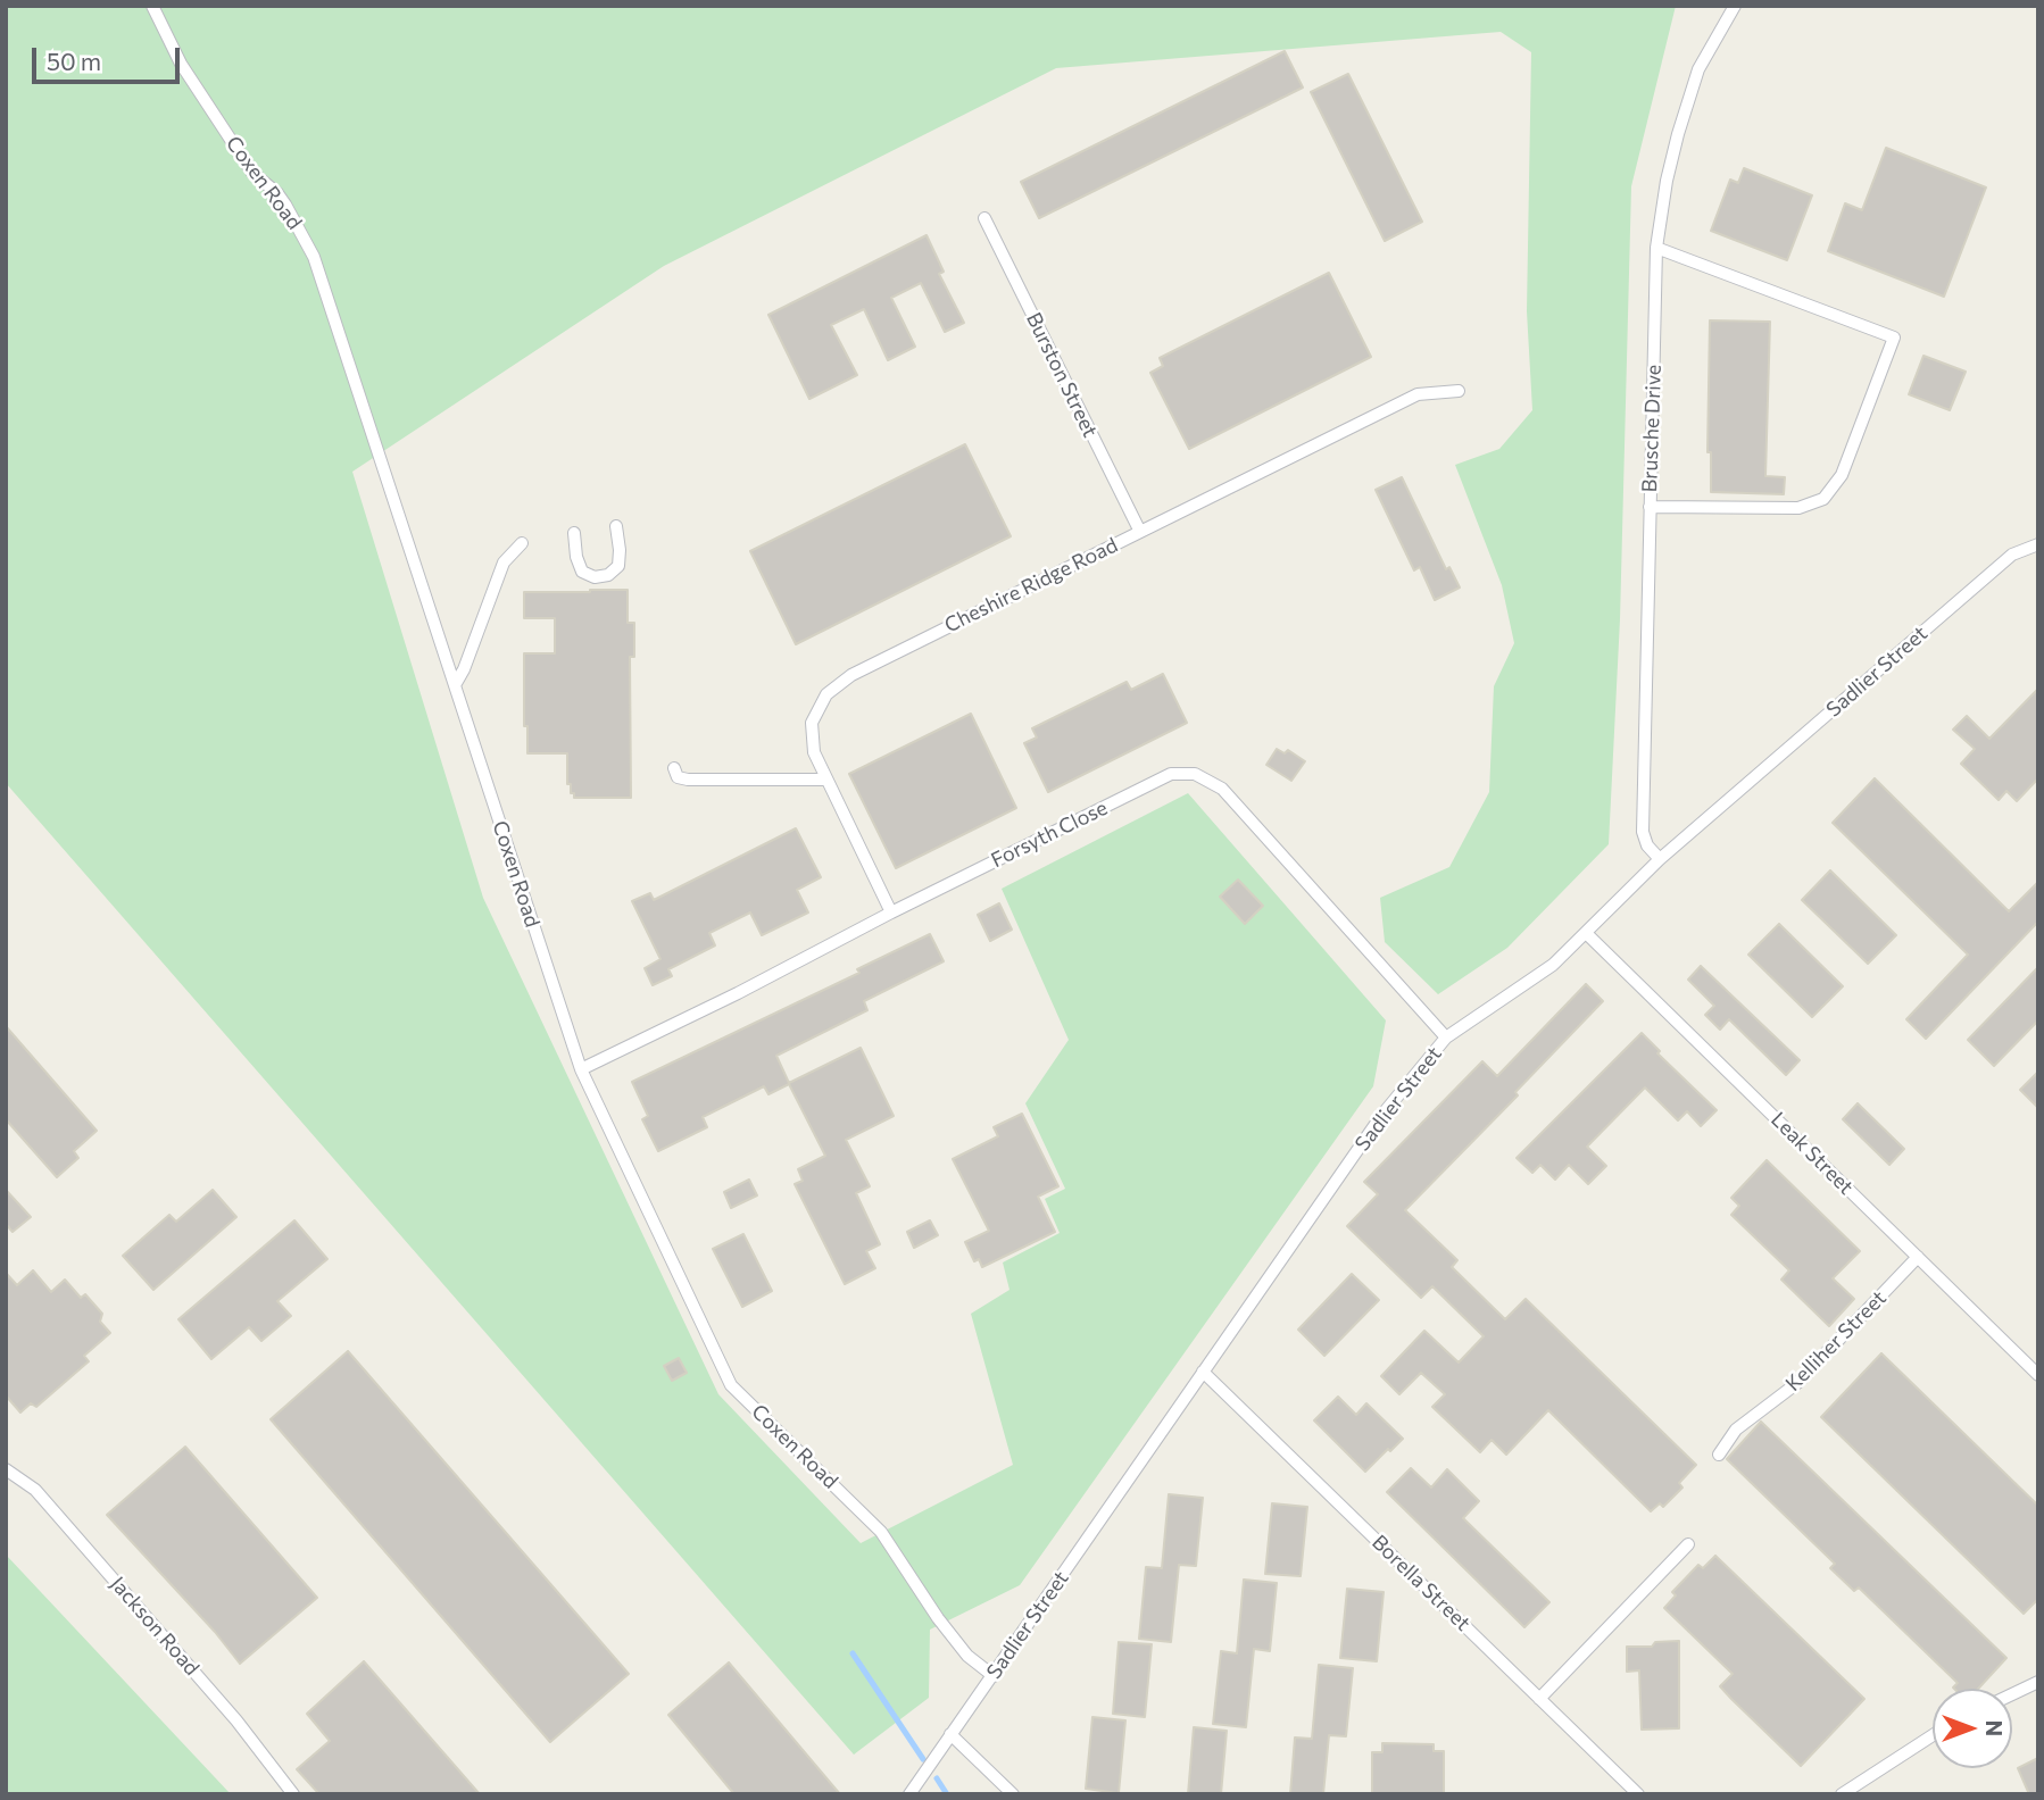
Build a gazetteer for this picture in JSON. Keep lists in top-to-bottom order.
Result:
{
  "streets": {
    "lane": [
      "Coxen Road",
      "Burston Street",
      "Brusche Drive",
      "Cheshire Ridge Road",
      "Sadlier Street",
      "Forsyth Close",
      "Leak Street",
      "Kelliher Street",
      "Borella Street",
      "Jackson Road"
    ]
  },
  "crossings": [
    ["Coxen Road", "Sadlier Street"],
    ["Coxen Road", "Forsyth Close"],
    ["Burston Street", "Cheshire Ridge Road"],
    ["Brusche Drive", "Sadlier Street"],
    ["Cheshire Ridge Road", "Forsyth Close"],
    ["Sadlier Street", "Forsyth Close"],
    ["Sadlier Street", "Leak Street"],
    ["Sadlier Street", "Borella Street"],
    ["Leak Street", "Kelliher Street"]
  ],
  "scale_bar": "50 m",
  "north": "right"
}
